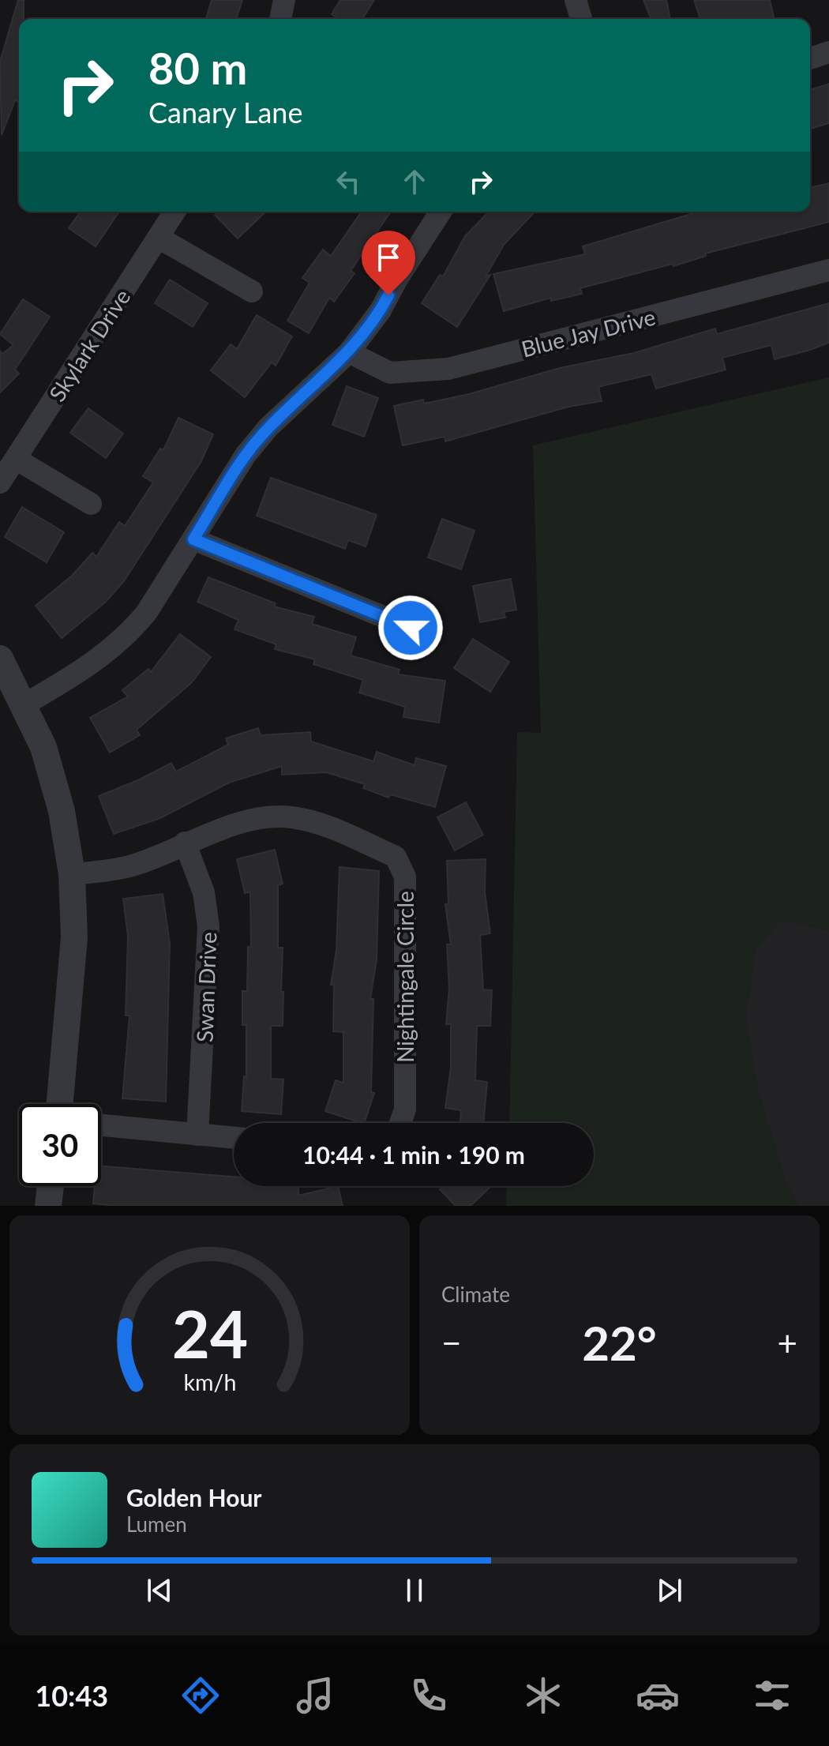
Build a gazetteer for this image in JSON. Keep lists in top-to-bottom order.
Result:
{
  "streets": {
    "street": [
      "Blue Jay Drive",
      "Skylark Drive",
      "Nightingale Circle",
      "Swan Drive"
    ]
  },
  "crossings": [
    ["Nightingale Circle", "Swan Drive"]
  ],
  "page": {
    "turn": ["80 m", "Canary Lane"],
    "limit": "30",
    "trip": "10:44 · 1 min · 190 m",
    "tile": "Climate",
    "heat": ["−", "22°", "+"],
    "song": ["Golden Hour", "Lumen"],
    "tabs": "10:43",
    "gauge": ["24", "km/h"]
  }
}
